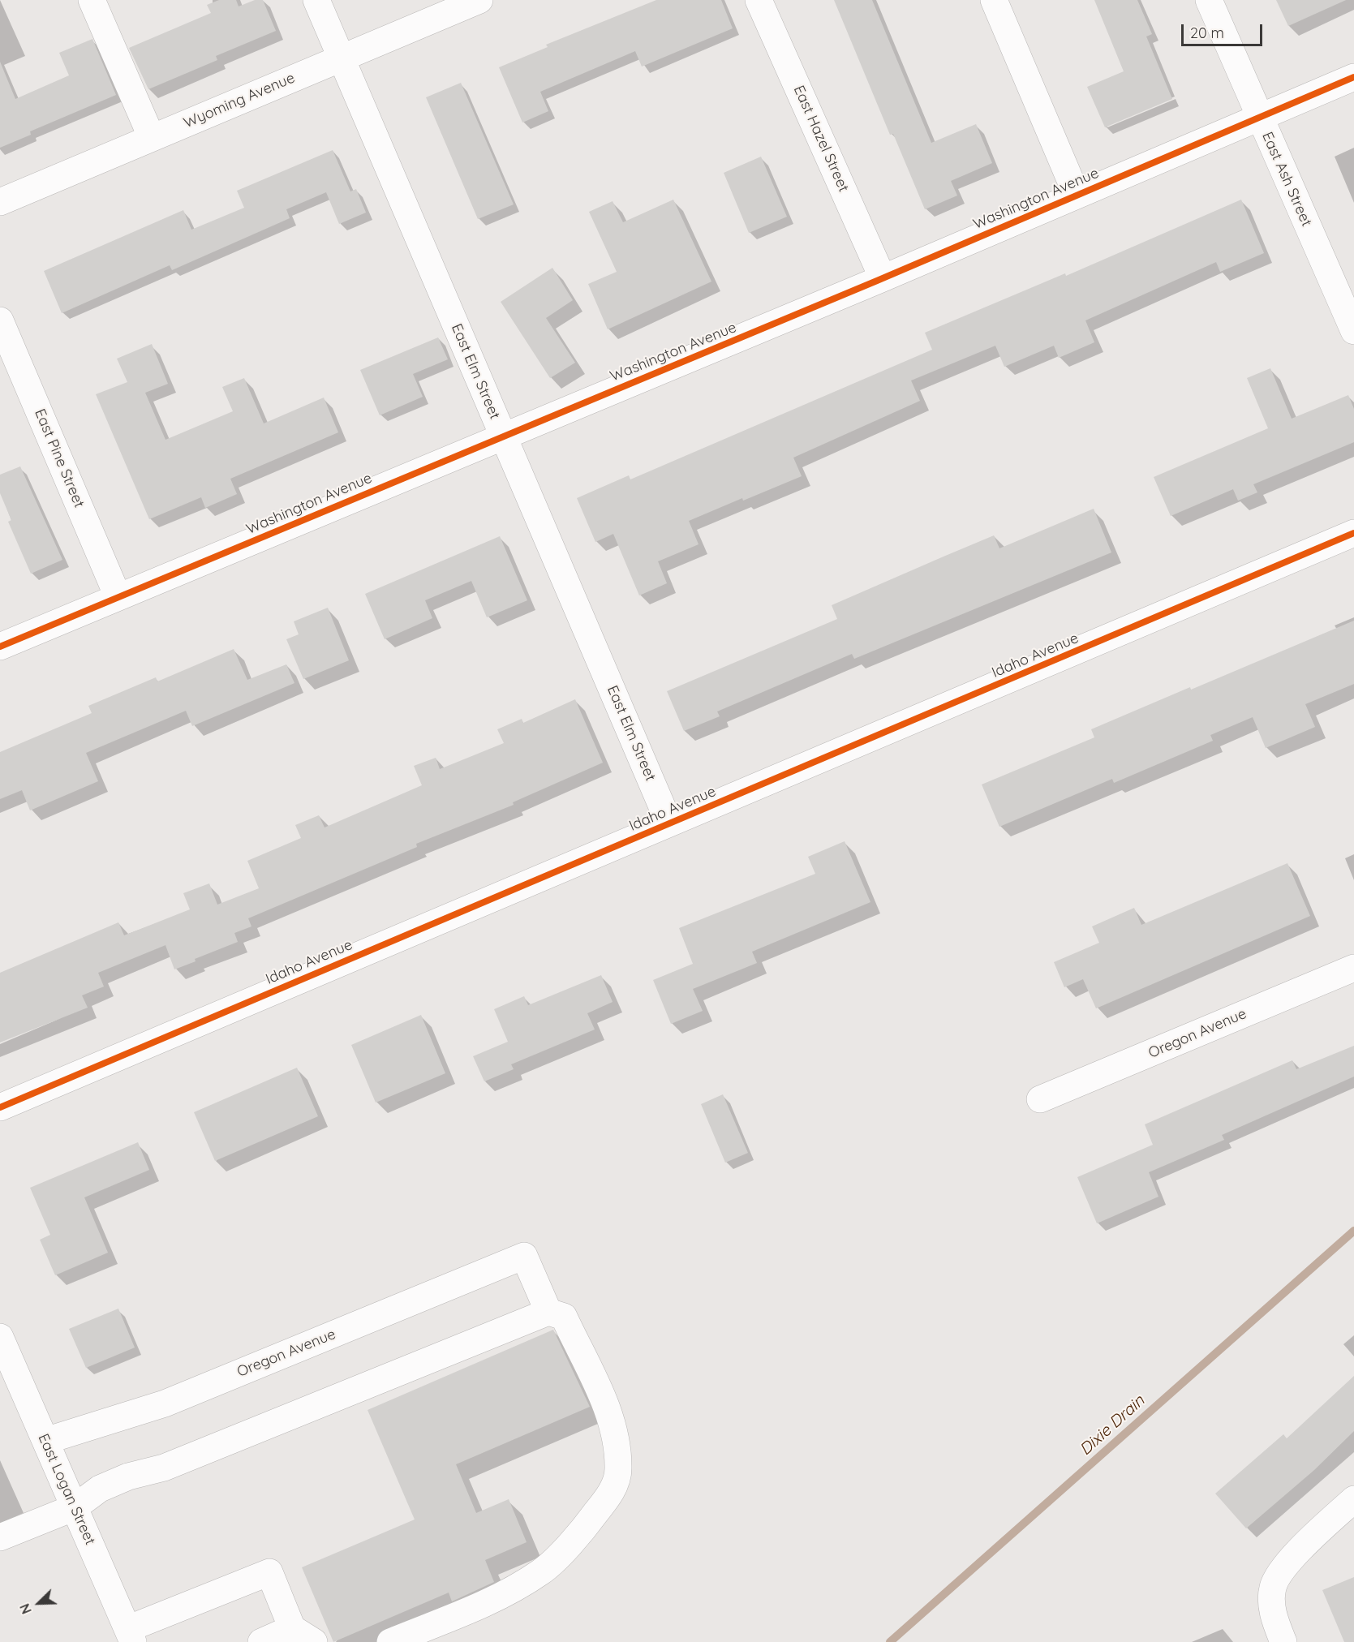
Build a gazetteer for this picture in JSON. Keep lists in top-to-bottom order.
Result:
{
  "streets": {
    "street": [
      "Wyoming Avenue",
      "East Hazel Street",
      "East Ash Street",
      "Washington Avenue",
      "East Elm Street",
      "East Pine Street",
      "Idaho Avenue",
      "Oregon Avenue",
      "East Logan Street"
    ]
  },
  "crossings": [
    ["Wyoming Avenue", "East Elm Street"],
    ["East Hazel Street", "Washington Avenue"],
    ["East Ash Street", "Washington Avenue"],
    ["Washington Avenue", "East Elm Street"],
    ["Washington Avenue", "East Pine Street"],
    ["East Elm Street", "Idaho Avenue"],
    ["Oregon Avenue", "East Logan Street"]
  ],
  "water": ["Dixie Drain"],
  "scale_bar": "20 m",
  "north": "bottom left"
}
